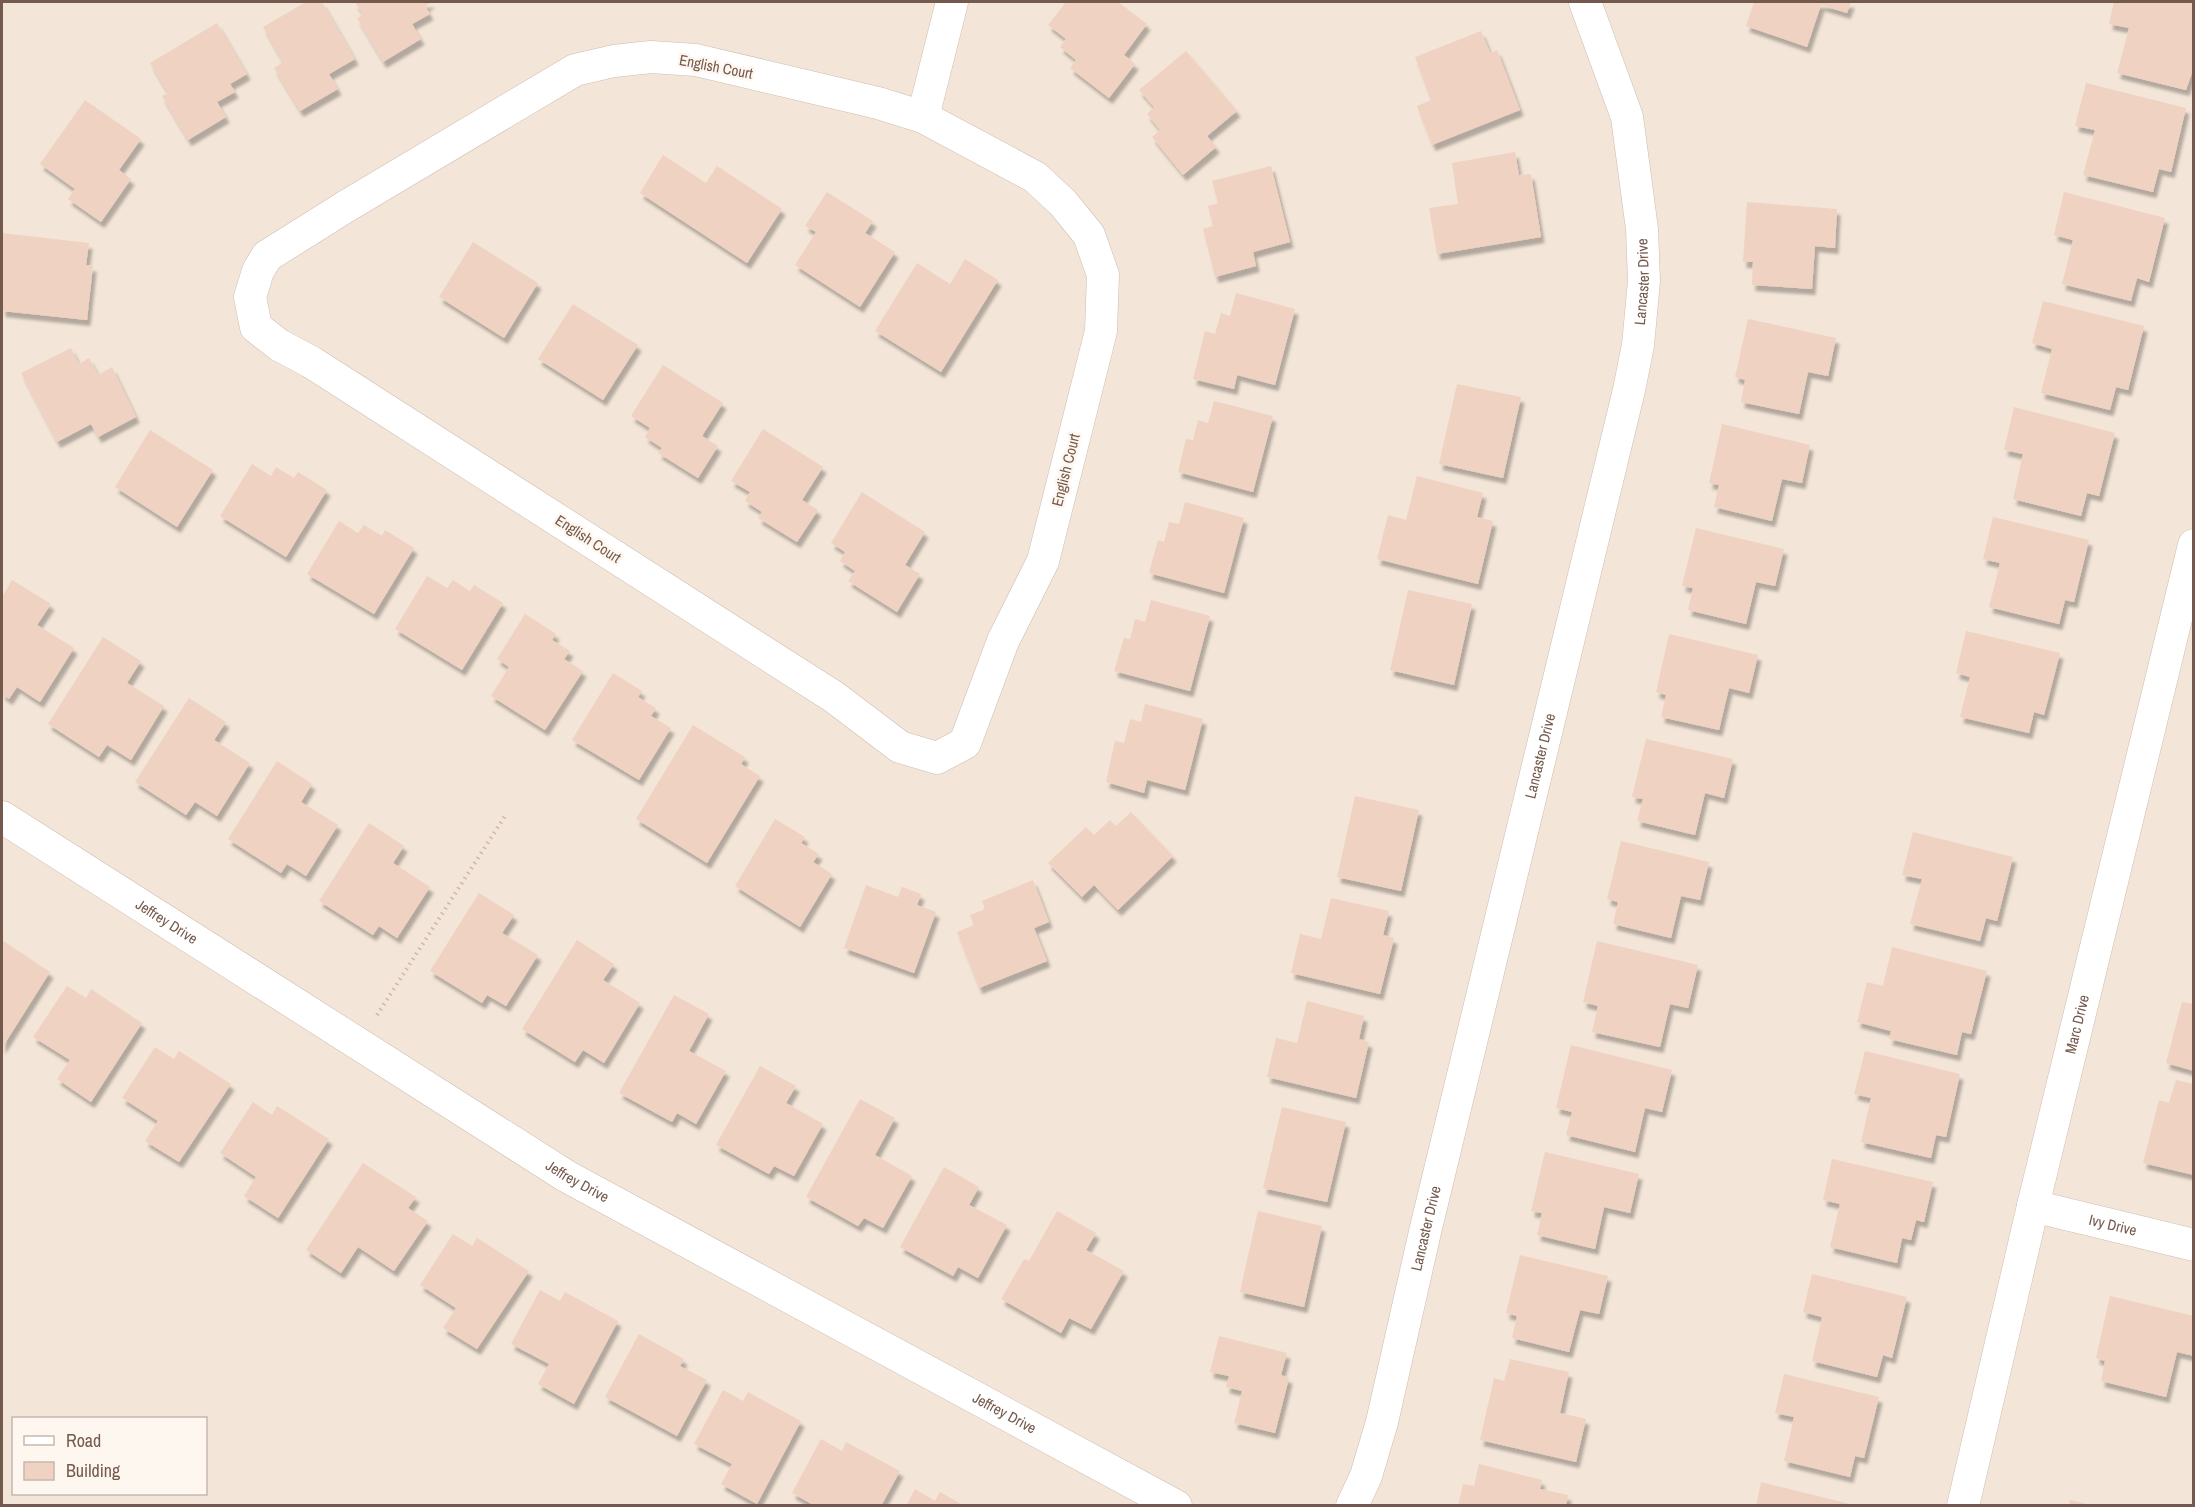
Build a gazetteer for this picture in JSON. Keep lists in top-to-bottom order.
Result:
{
  "streets": {
    "street": [
      "English Court",
      "Lancaster Drive",
      "Jeffrey Drive",
      "Marc Drive",
      "Ivy Drive"
    ]
  },
  "crossings": [
    ["Marc Drive", "Ivy Drive"]
  ],
  "legend": ["Road", "Building"]
}
